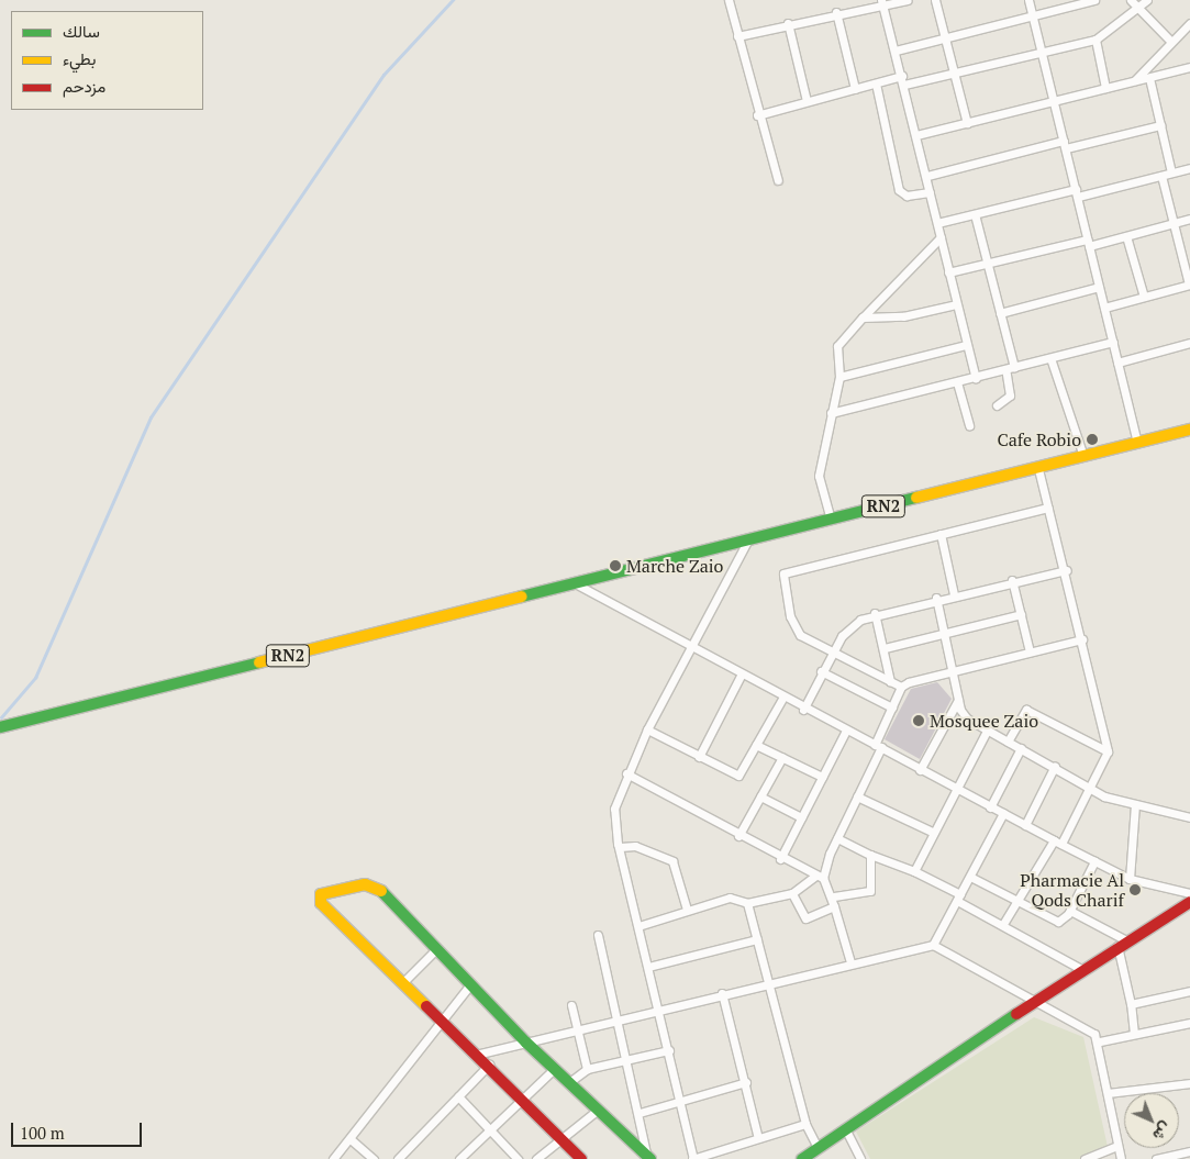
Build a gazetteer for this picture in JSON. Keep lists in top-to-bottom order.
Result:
{
  "streets": {
    "main road": ["RN2"]
  },
  "places": [
    "Cafe Robio",
    "Marche Zaio",
    "Mosquee Zaio",
    "Pharmacie Al Qods Charif"
  ],
  "legend": ["سالك", "بطيء", "مزدحم"],
  "scale_bar": "100 m",
  "north": "bottom right"
}
